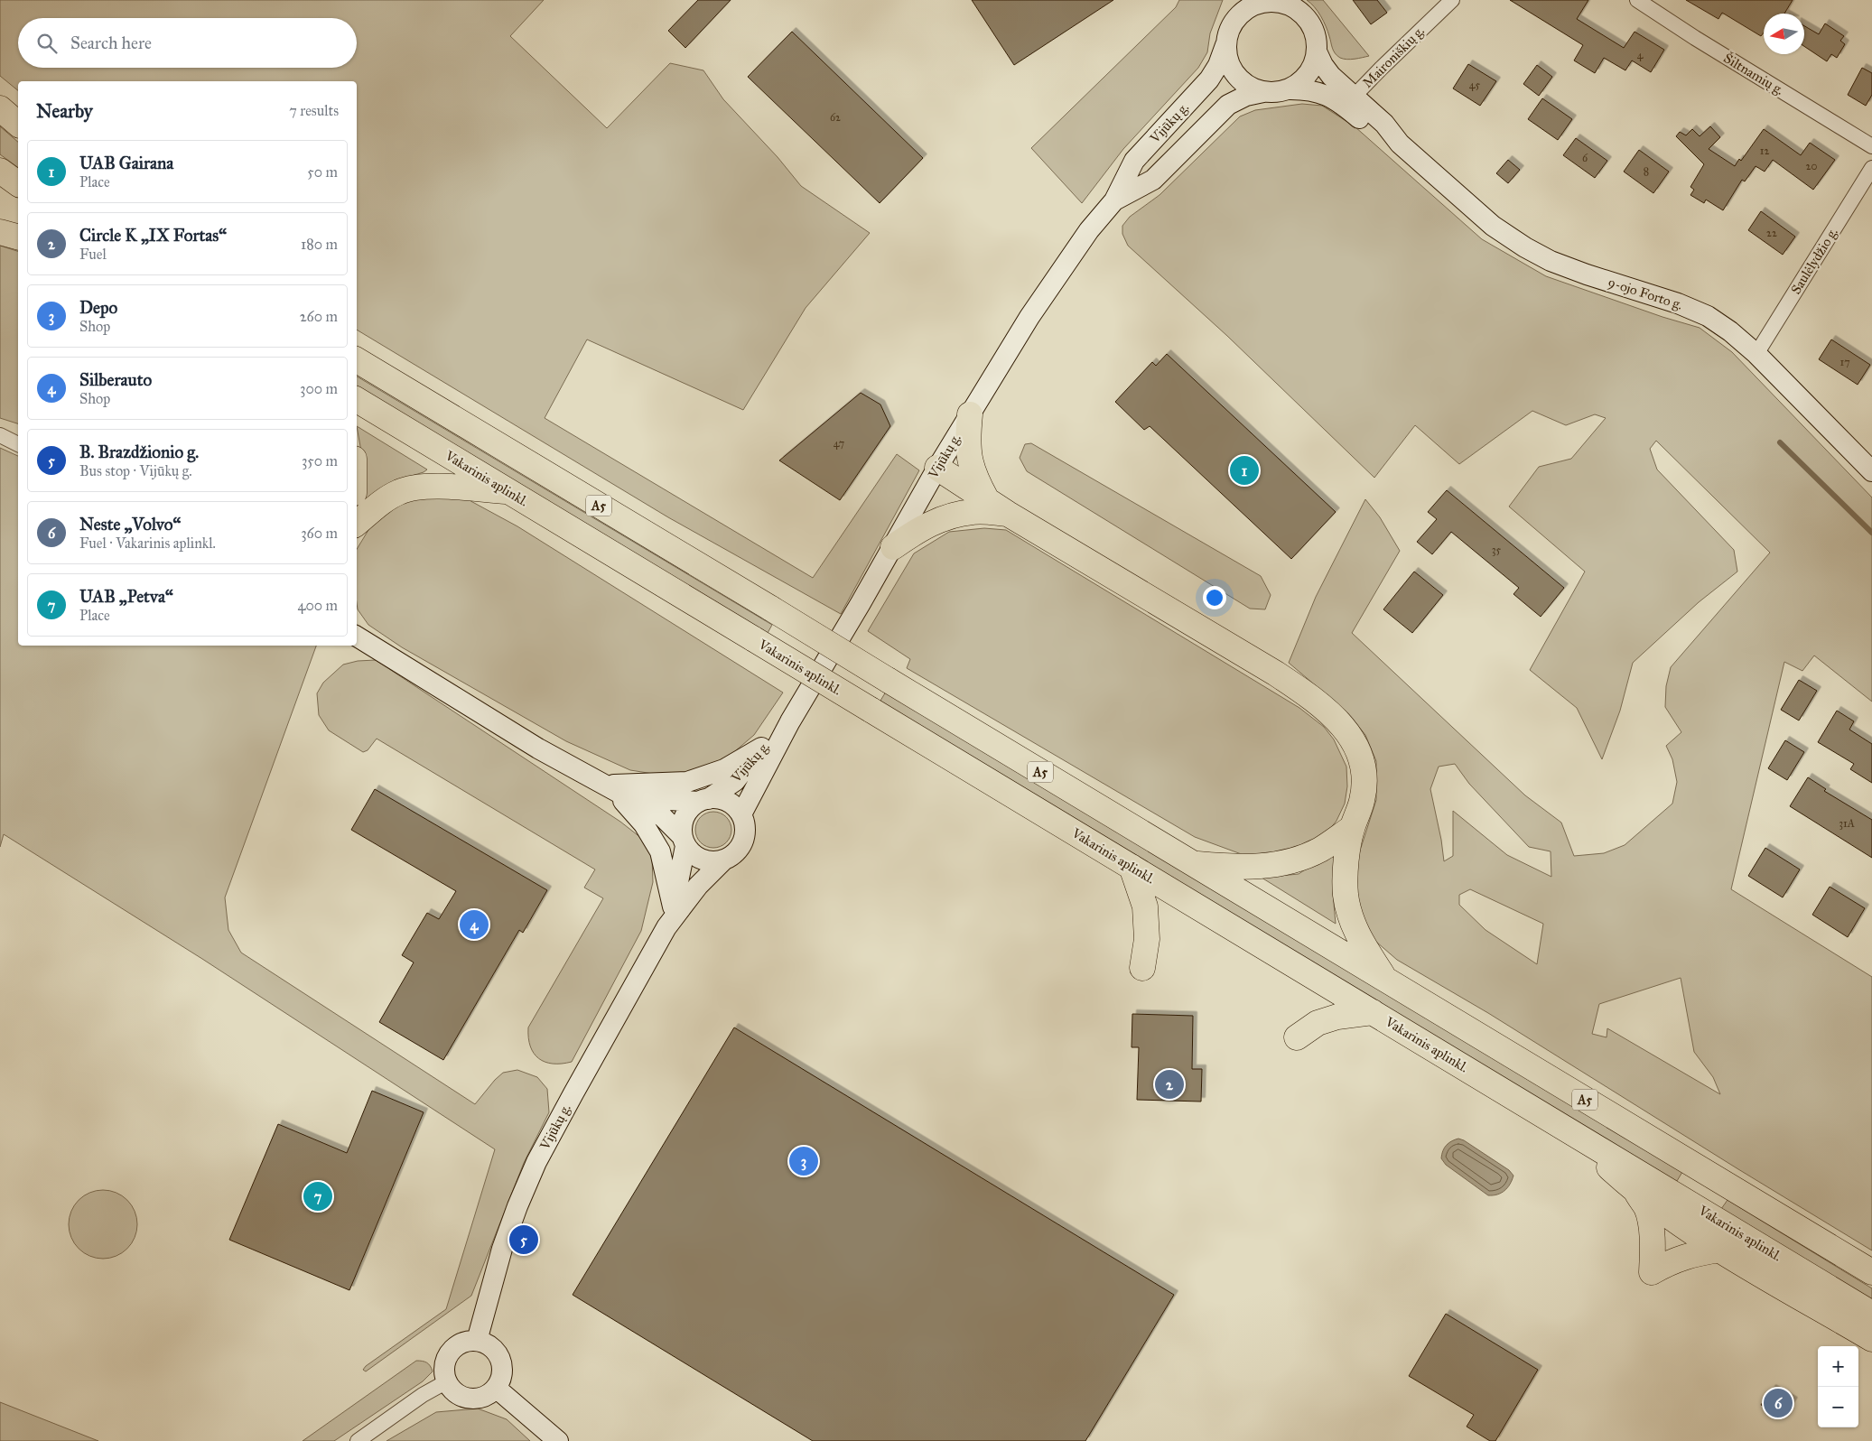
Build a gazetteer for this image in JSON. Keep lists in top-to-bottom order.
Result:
{
  "streets": {
    "highway": ["Vakarinis aplinkl.", "A5"],
    "main road": ["Vijūkų g.", "9-ojo Forto g."],
    "street": ["Maironiškių g.", "Šiltnamių g.", "Saulėlydžio g."]
  },
  "crossings": [
    ["Maironiškių g.", "9-ojo Forto g."],
    ["Vijūkų g.", "9-ojo Forto g."],
    ["Saulėlydžio g.", "9-ojo Forto g."]
  ],
  "house_numbers": [
    "4",
    "45",
    "62",
    "12",
    "6",
    "20",
    "8",
    "22",
    "17",
    "47",
    "35",
    "31A"
  ],
  "north": "left",
  "page": {
    "search": "Search here",
    "heading": ["Nearby", "7 results"],
    "list": [
      {
        "mark": "1",
        "name": "UAB Gairana",
        "note": "Place",
        "value": "50 m"
      },
      {
        "mark": "2",
        "name": "Circle K „IX Fortas“",
        "note": "Fuel",
        "value": "180 m"
      },
      {
        "mark": "3",
        "name": "Depo",
        "note": "Shop",
        "value": "260 m"
      },
      {
        "mark": "4",
        "name": "Silberauto",
        "note": "Shop",
        "value": "300 m"
      },
      {
        "mark": "5",
        "name": "B. Brazdžionio g.",
        "note": "Bus stop · Vijūkų g.",
        "value": "350 m"
      },
      {
        "mark": "6",
        "name": "Neste „Volvo“",
        "note": "Fuel · Vakarinis aplinkl.",
        "value": "360 m"
      },
      {
        "mark": "7",
        "name": "UAB „Petva“",
        "note": "Place",
        "value": "400 m"
      }
    ],
    "pins": [
      "1",
      "4",
      "2",
      "3",
      "7",
      "5",
      "6"
    ],
    "map_buttons": ["+", "−"]
  }
}
